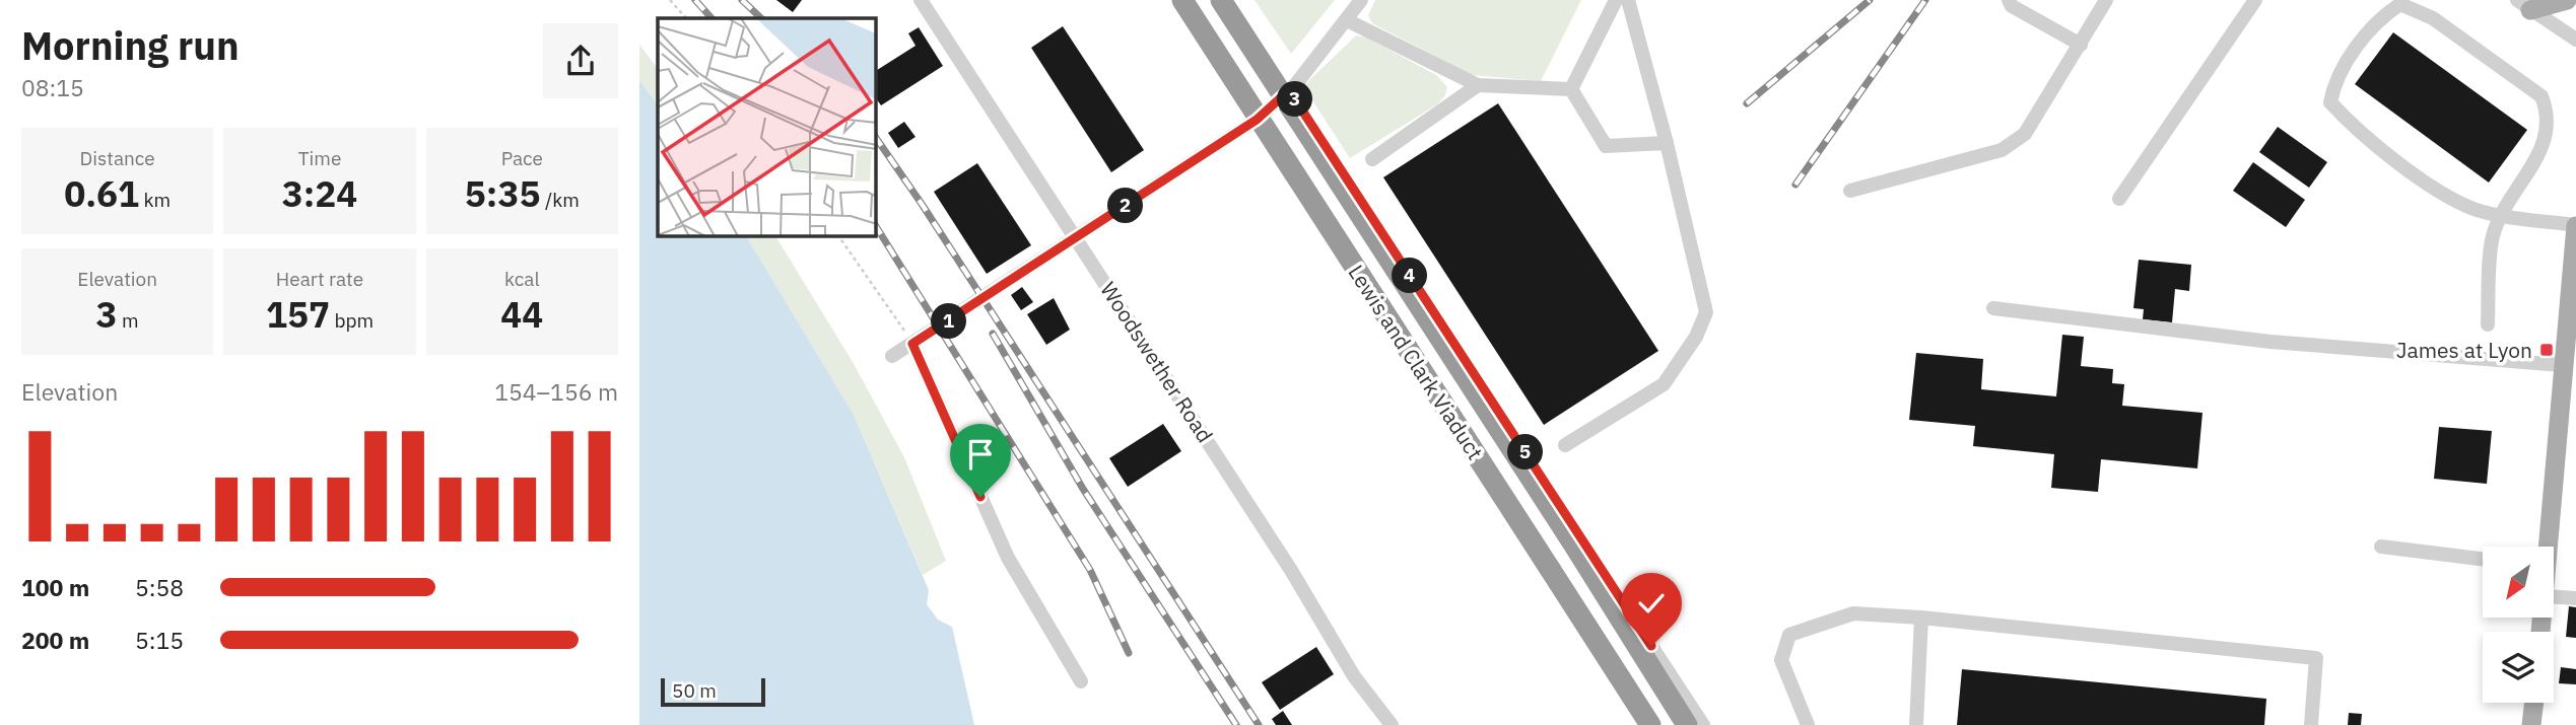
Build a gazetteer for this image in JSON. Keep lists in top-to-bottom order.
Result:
{
  "streets": {
    "highway": ["Lewis and Clark Viaduct"],
    "street": ["Woodswether Road"]
  },
  "places": {
    "transit": ["James at Lyon"]
  },
  "scale_bar": "50 m",
  "north": "bottom left",
  "page": {
    "heading": ["Morning run", "08:15"],
    "pins": [
      "3",
      "2",
      "4",
      "1",
      "5"
    ],
    "stats": [
      ["Distance", "0.61 km"],
      ["Time", "3:24"],
      ["Pace", "5:35 /km"],
      ["Elevation", "3 m"],
      ["Heart rate", "157 bpm"],
      ["kcal", "44"]
    ],
    "chart": ["Elevation", "154–156 m"],
    "list": [
      {
        "name": "100 m",
        "note": "5:58"
      },
      {
        "name": "200 m",
        "note": "5:15"
      }
    ],
    "scale": "50 m"
  }
}
